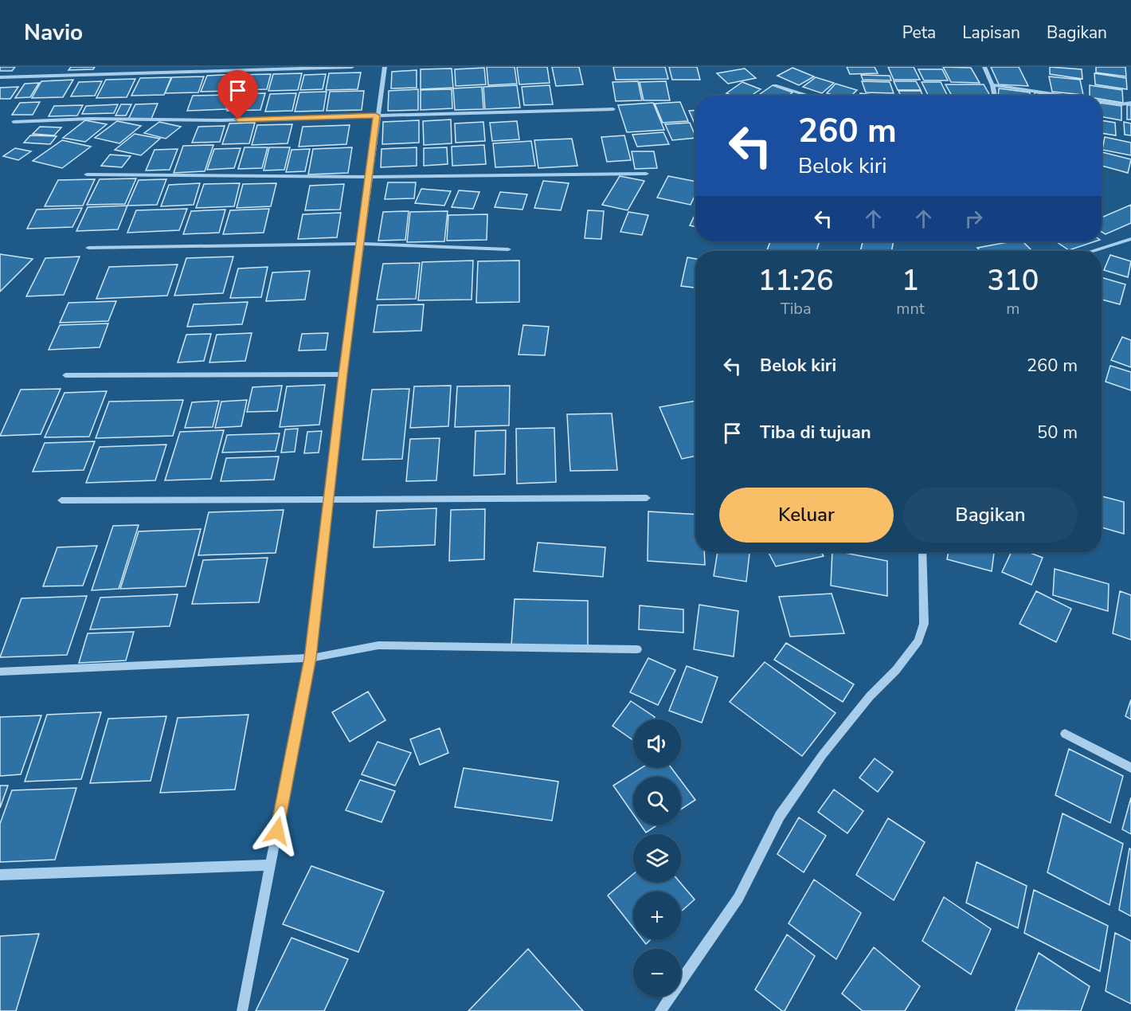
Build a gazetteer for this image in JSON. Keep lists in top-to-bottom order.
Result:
{
  "page": {
    "header": "Navio",
    "nav": ["Peta", "Lapisan", "Bagikan"],
    "turn": ["260 m", "Belok kiri"],
    "eta": [
      "11:26",
      "Tiba",
      "1",
      "mnt",
      "310",
      "m"
    ],
    "list": [
      {
        "name": "Belok kiri",
        "value": "260 m"
      },
      {
        "name": "Tiba di tujuan",
        "value": "50 m"
      }
    ],
    "buttons": ["Keluar", "Bagikan"],
    "map_buttons": ["+", "−"]
  }
}
